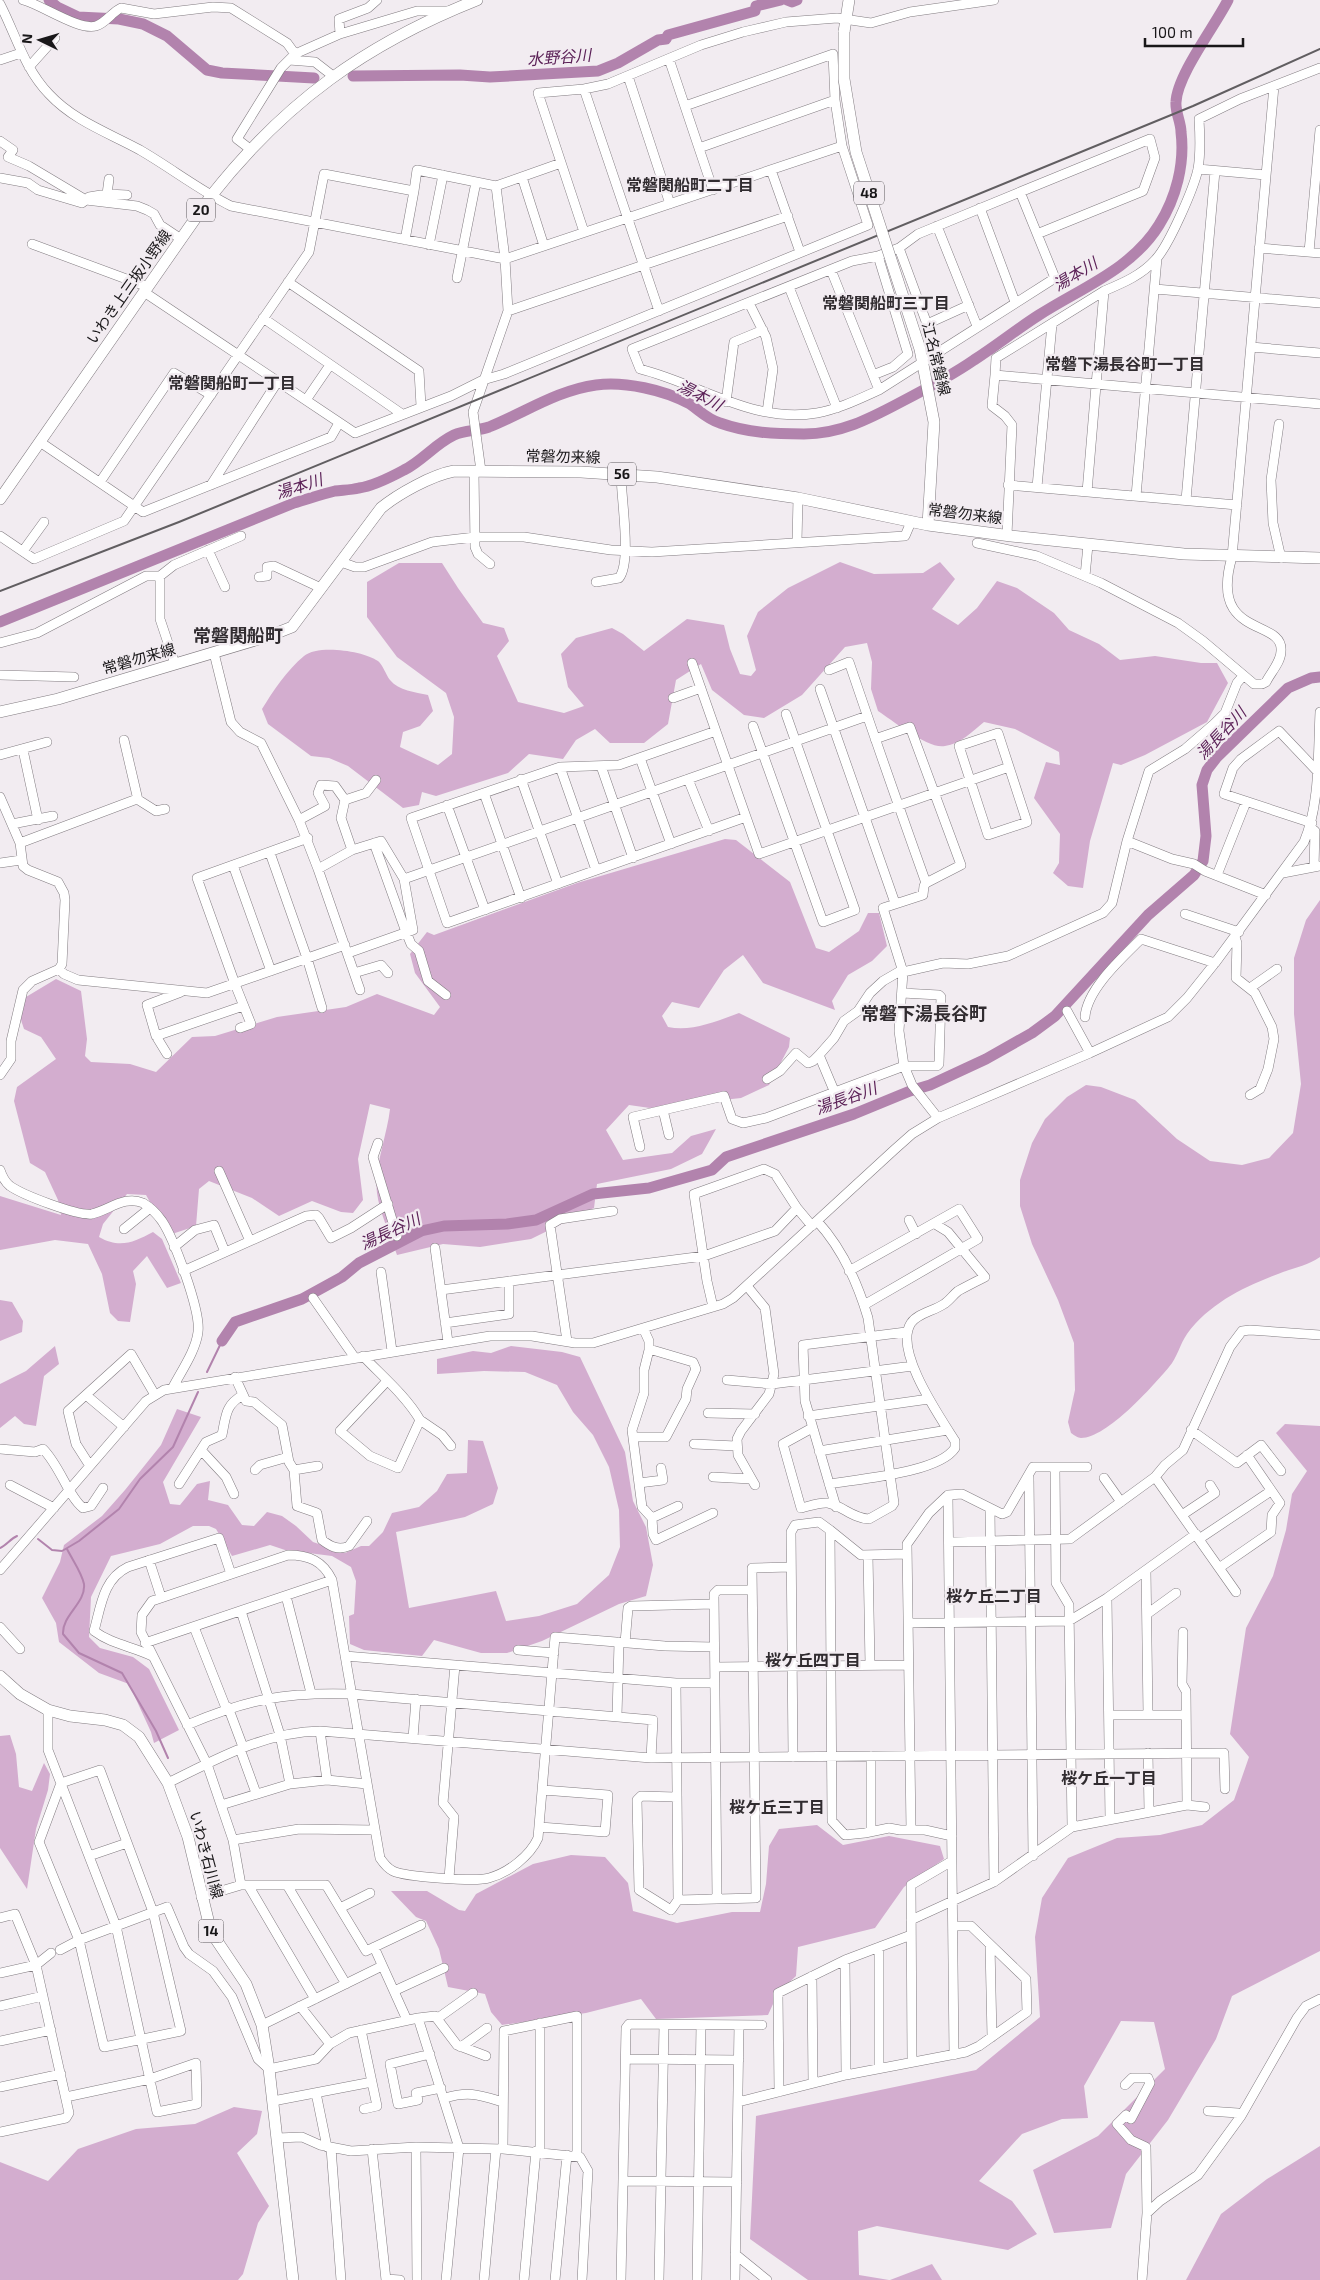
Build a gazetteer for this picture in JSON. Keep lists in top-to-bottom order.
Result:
{
  "streets": {
    "main road": [
      "48",
      "20",
      "いわき上三坂小野線",
      "江名常磐線",
      "常磐勿来線",
      "56",
      "いわき石川線",
      "14"
    ]
  },
  "crossings": [
    ["江名常磐線", "常磐勿来線"]
  ],
  "districts": [
    "常磐関船町二丁目",
    "常磐関船町三丁目",
    "常磐下湯長谷町一丁目",
    "常磐関船町一丁目",
    "常磐関船町",
    "常磐下湯長谷町",
    "桜ケ丘二丁目",
    "桜ケ丘四丁目",
    "桜ケ丘一丁目",
    "桜ケ丘三丁目"
  ],
  "water": ["水野谷川", "湯本川", "湯長谷川"],
  "scale_bar": "100 m",
  "north": "left"
}
